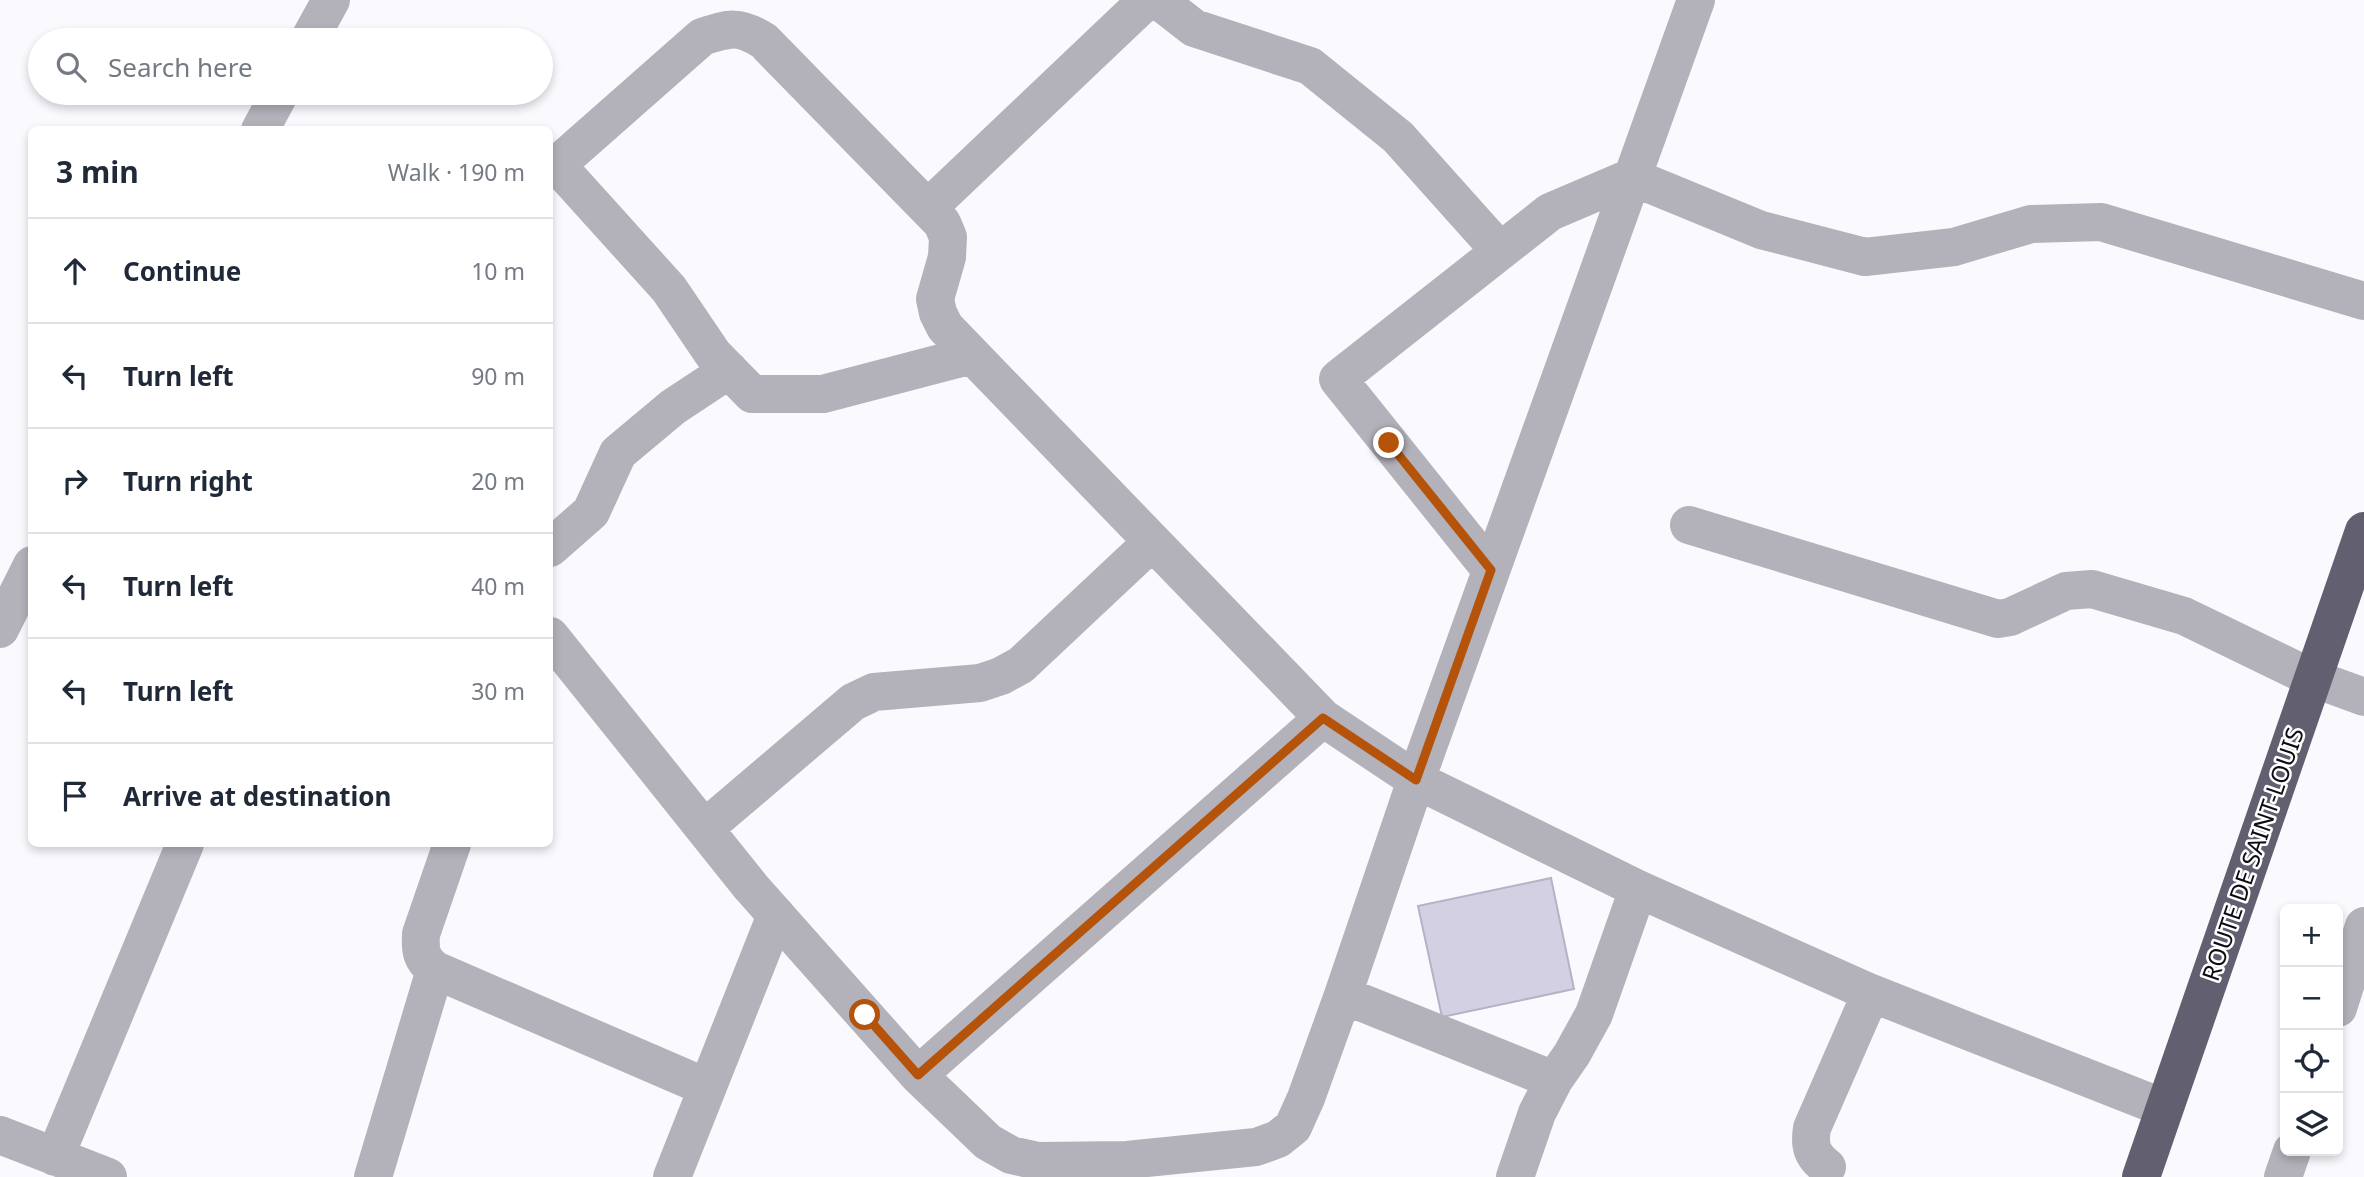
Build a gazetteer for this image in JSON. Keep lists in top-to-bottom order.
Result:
{
  "streets": {
    "highway": ["ROUTE DE SAINT-LOUIS"]
  },
  "page": {
    "search": "Search here",
    "heading": ["3 min", "Walk · 190 m"],
    "list": [
      ["Continue", "10 m"],
      ["Turn left", "90 m"],
      ["Turn right", "20 m"],
      ["Turn left", "40 m"],
      ["Turn left", "30 m"],
      "Arrive at destination"
    ],
    "map_buttons": ["+", "−"]
  }
}
